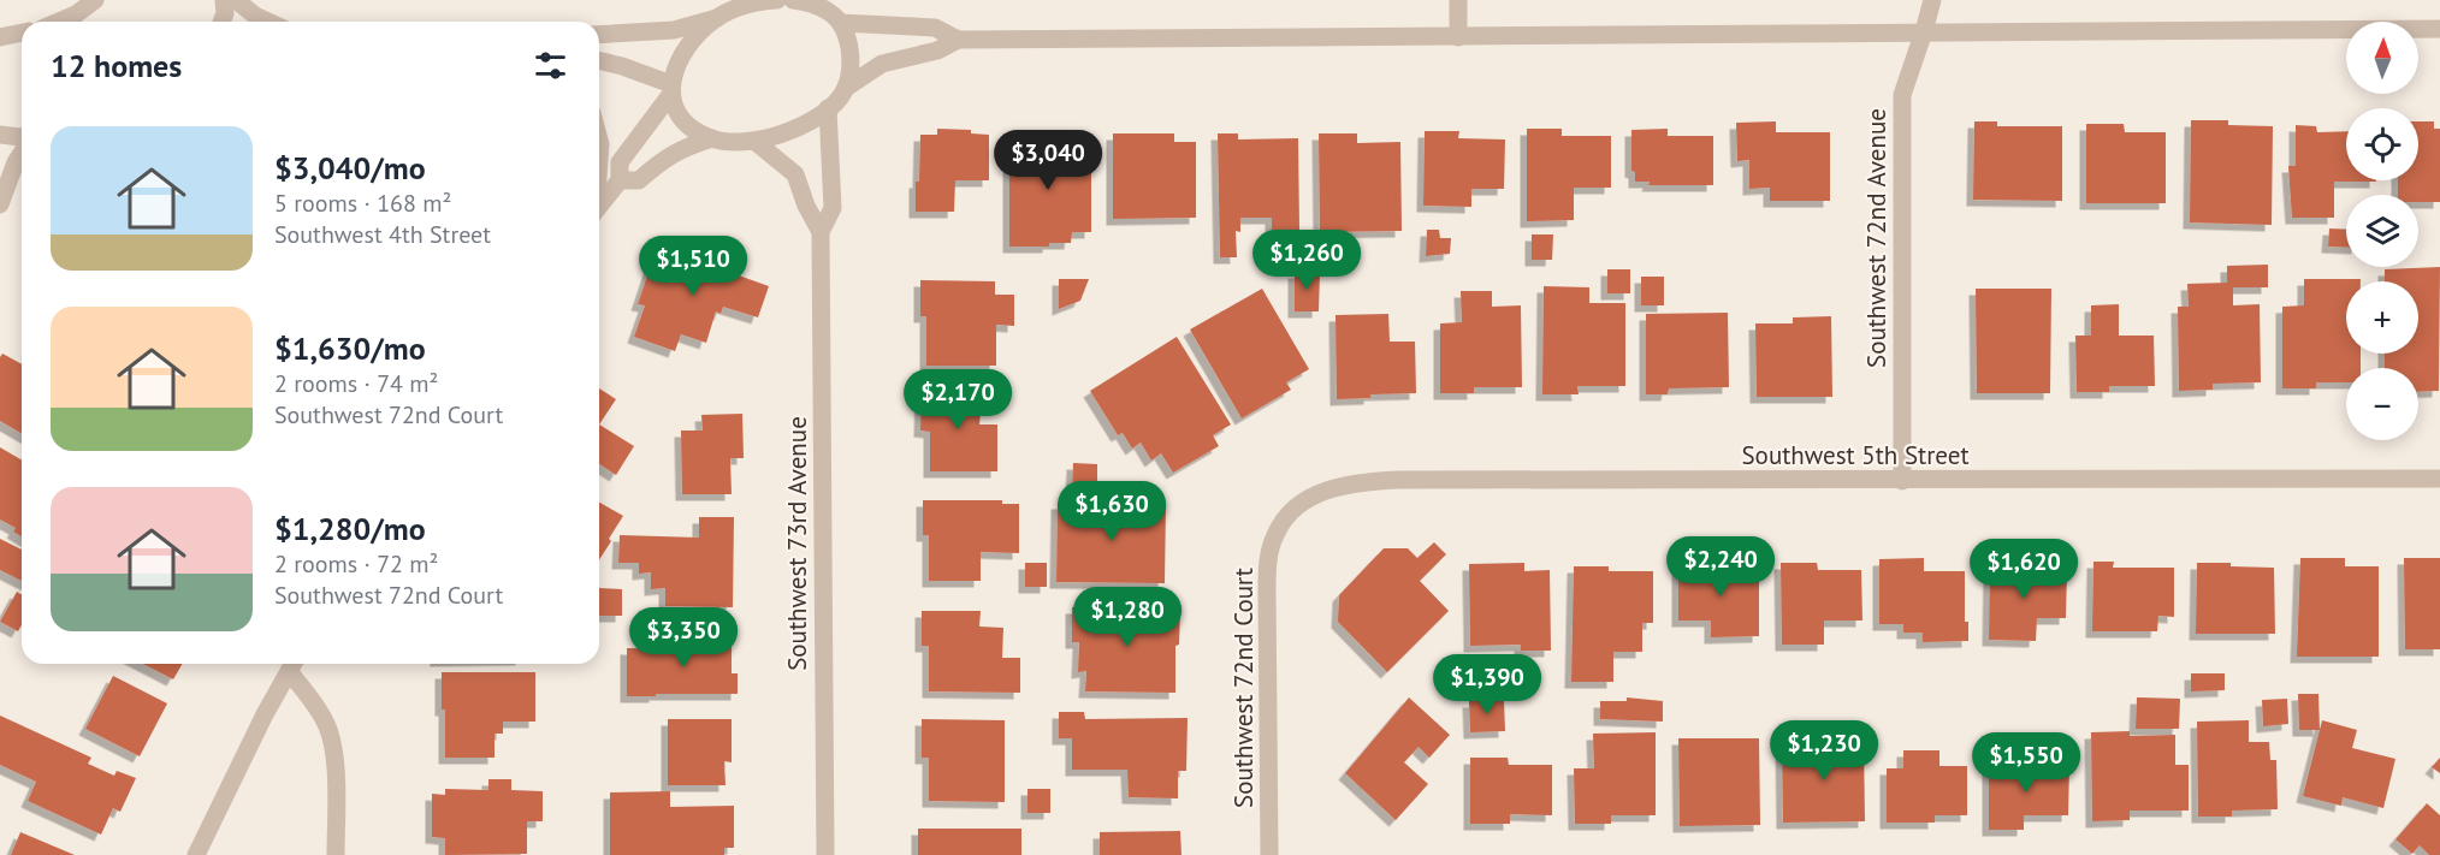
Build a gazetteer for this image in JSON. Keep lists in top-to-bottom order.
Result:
{
  "streets": {
    "street": [
      "Southwest 72nd Avenue",
      "Southwest 5th Street",
      "Southwest 73rd Avenue",
      "Southwest 72nd Court"
    ]
  },
  "crossings": [
    ["Southwest 72nd Avenue", "Southwest 5th Street"],
    ["Southwest 5th Street", "Southwest 72nd Court"]
  ],
  "north": "top",
  "page": {
    "map_buttons": ["+", "−"],
    "heading": "12 homes",
    "list": [
      {
        "name": "$3,040/mo",
        "note": "5 rooms · 168 m² · Southwest 4th Street"
      },
      {
        "name": "$1,630/mo",
        "note": "2 rooms · 74 m² · Southwest 72nd Court"
      },
      {
        "name": "$1,280/mo",
        "note": "2 rooms · 72 m² · Southwest 72nd Court"
      }
    ],
    "price": [
      "$3,040",
      "$1,260",
      "$1,510",
      "$2,170",
      "$1,630",
      "$2,240",
      "$1,620",
      "$1,280",
      "$3,350",
      "$1,390",
      "$1,230",
      "$1,550"
    ]
  }
}
